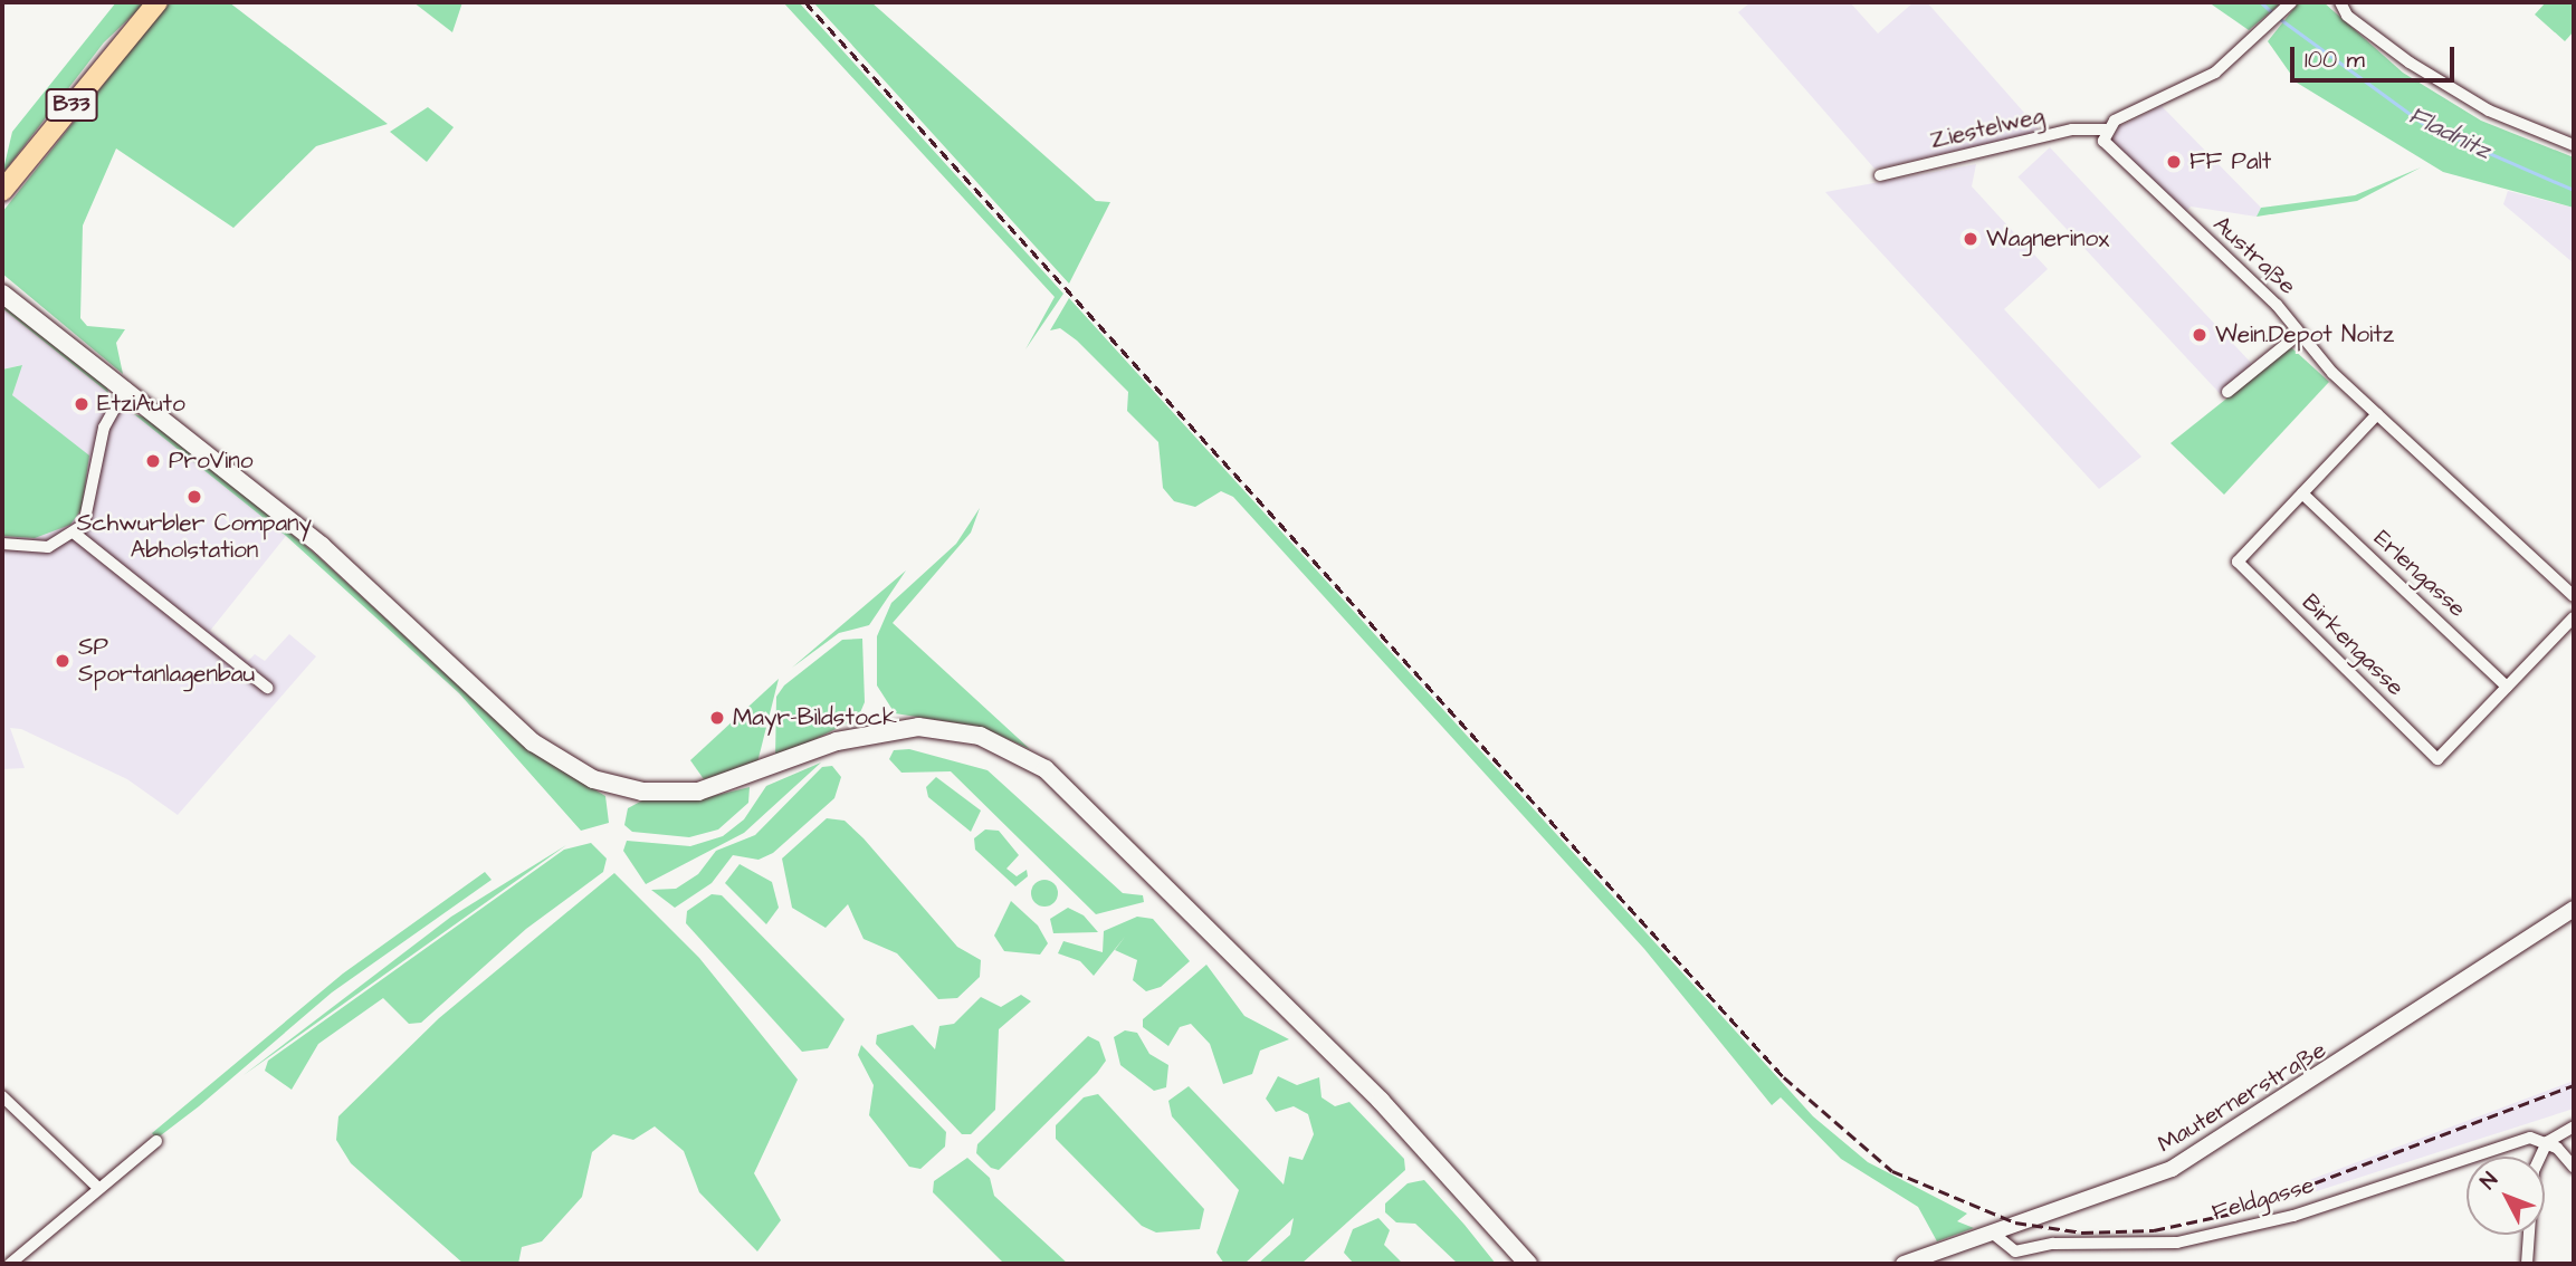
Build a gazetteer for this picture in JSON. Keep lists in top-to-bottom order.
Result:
{
  "streets": {
    "highway": ["B33"],
    "street": [
      "Ziestelweg",
      "Austraße",
      "Erlengasse",
      "Birkengasse",
      "Mauternerstraße",
      "Feldgasse"
    ]
  },
  "crossings": [
    ["Ziestelweg", "Austraße"],
    ["Erlengasse", "Birkengasse"],
    ["Mauternerstraße", "Feldgasse"]
  ],
  "water": ["Fladnitz"],
  "places": [
    "FF Palt",
    "Wagnerinox",
    "Wein.Depot Noitz",
    "EtziAuto",
    "ProVino",
    "Schwurbler Company Abholstation",
    "SP Sportanlagenbau",
    "Mayr-Bildstock"
  ],
  "scale_bar": "100 m",
  "north": "top left"
}
